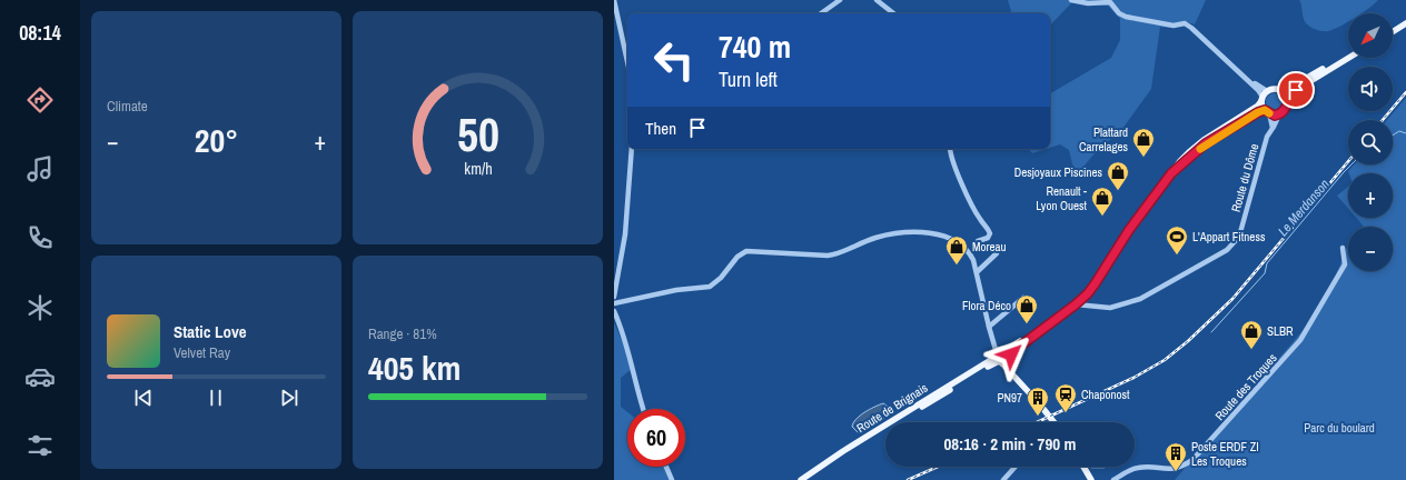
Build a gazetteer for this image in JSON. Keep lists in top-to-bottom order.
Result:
{
  "streets": {
    "main road": ["Route de Brignais"],
    "street": ["Route du Dôme", "Route des Troques"]
  },
  "water": ["Le Merdanson"],
  "parks": ["Parc du boulard"],
  "places": {
    "shop": [
      "Plattard Carrelages",
      "Desjoyaux Piscines",
      "Renault - Lyon Ouest",
      "Moreau",
      "Flora Déco",
      "SLBR"
    ],
    "sports": ["L'Appart Fitness"],
    "station": ["Chaponost"],
    "building": ["PN97", "Poste ERDF ZI Les Troques"]
  },
  "north": "bottom left",
  "page": {
    "tabs": "08:14",
    "tile": [
      "Climate",
      ["Range · 81%", "405 km"]
    ],
    "map_buttons": ["+", "−"],
    "turn": ["740 m", "Turn left"],
    "then": "Then",
    "heat": ["−", "20°", "+"],
    "song": ["Static Love", "Velvet Ray"],
    "limit": "60",
    "trip": "08:16 · 2 min · 790 m",
    "gauge": ["50", "km/h"]
  }
}
